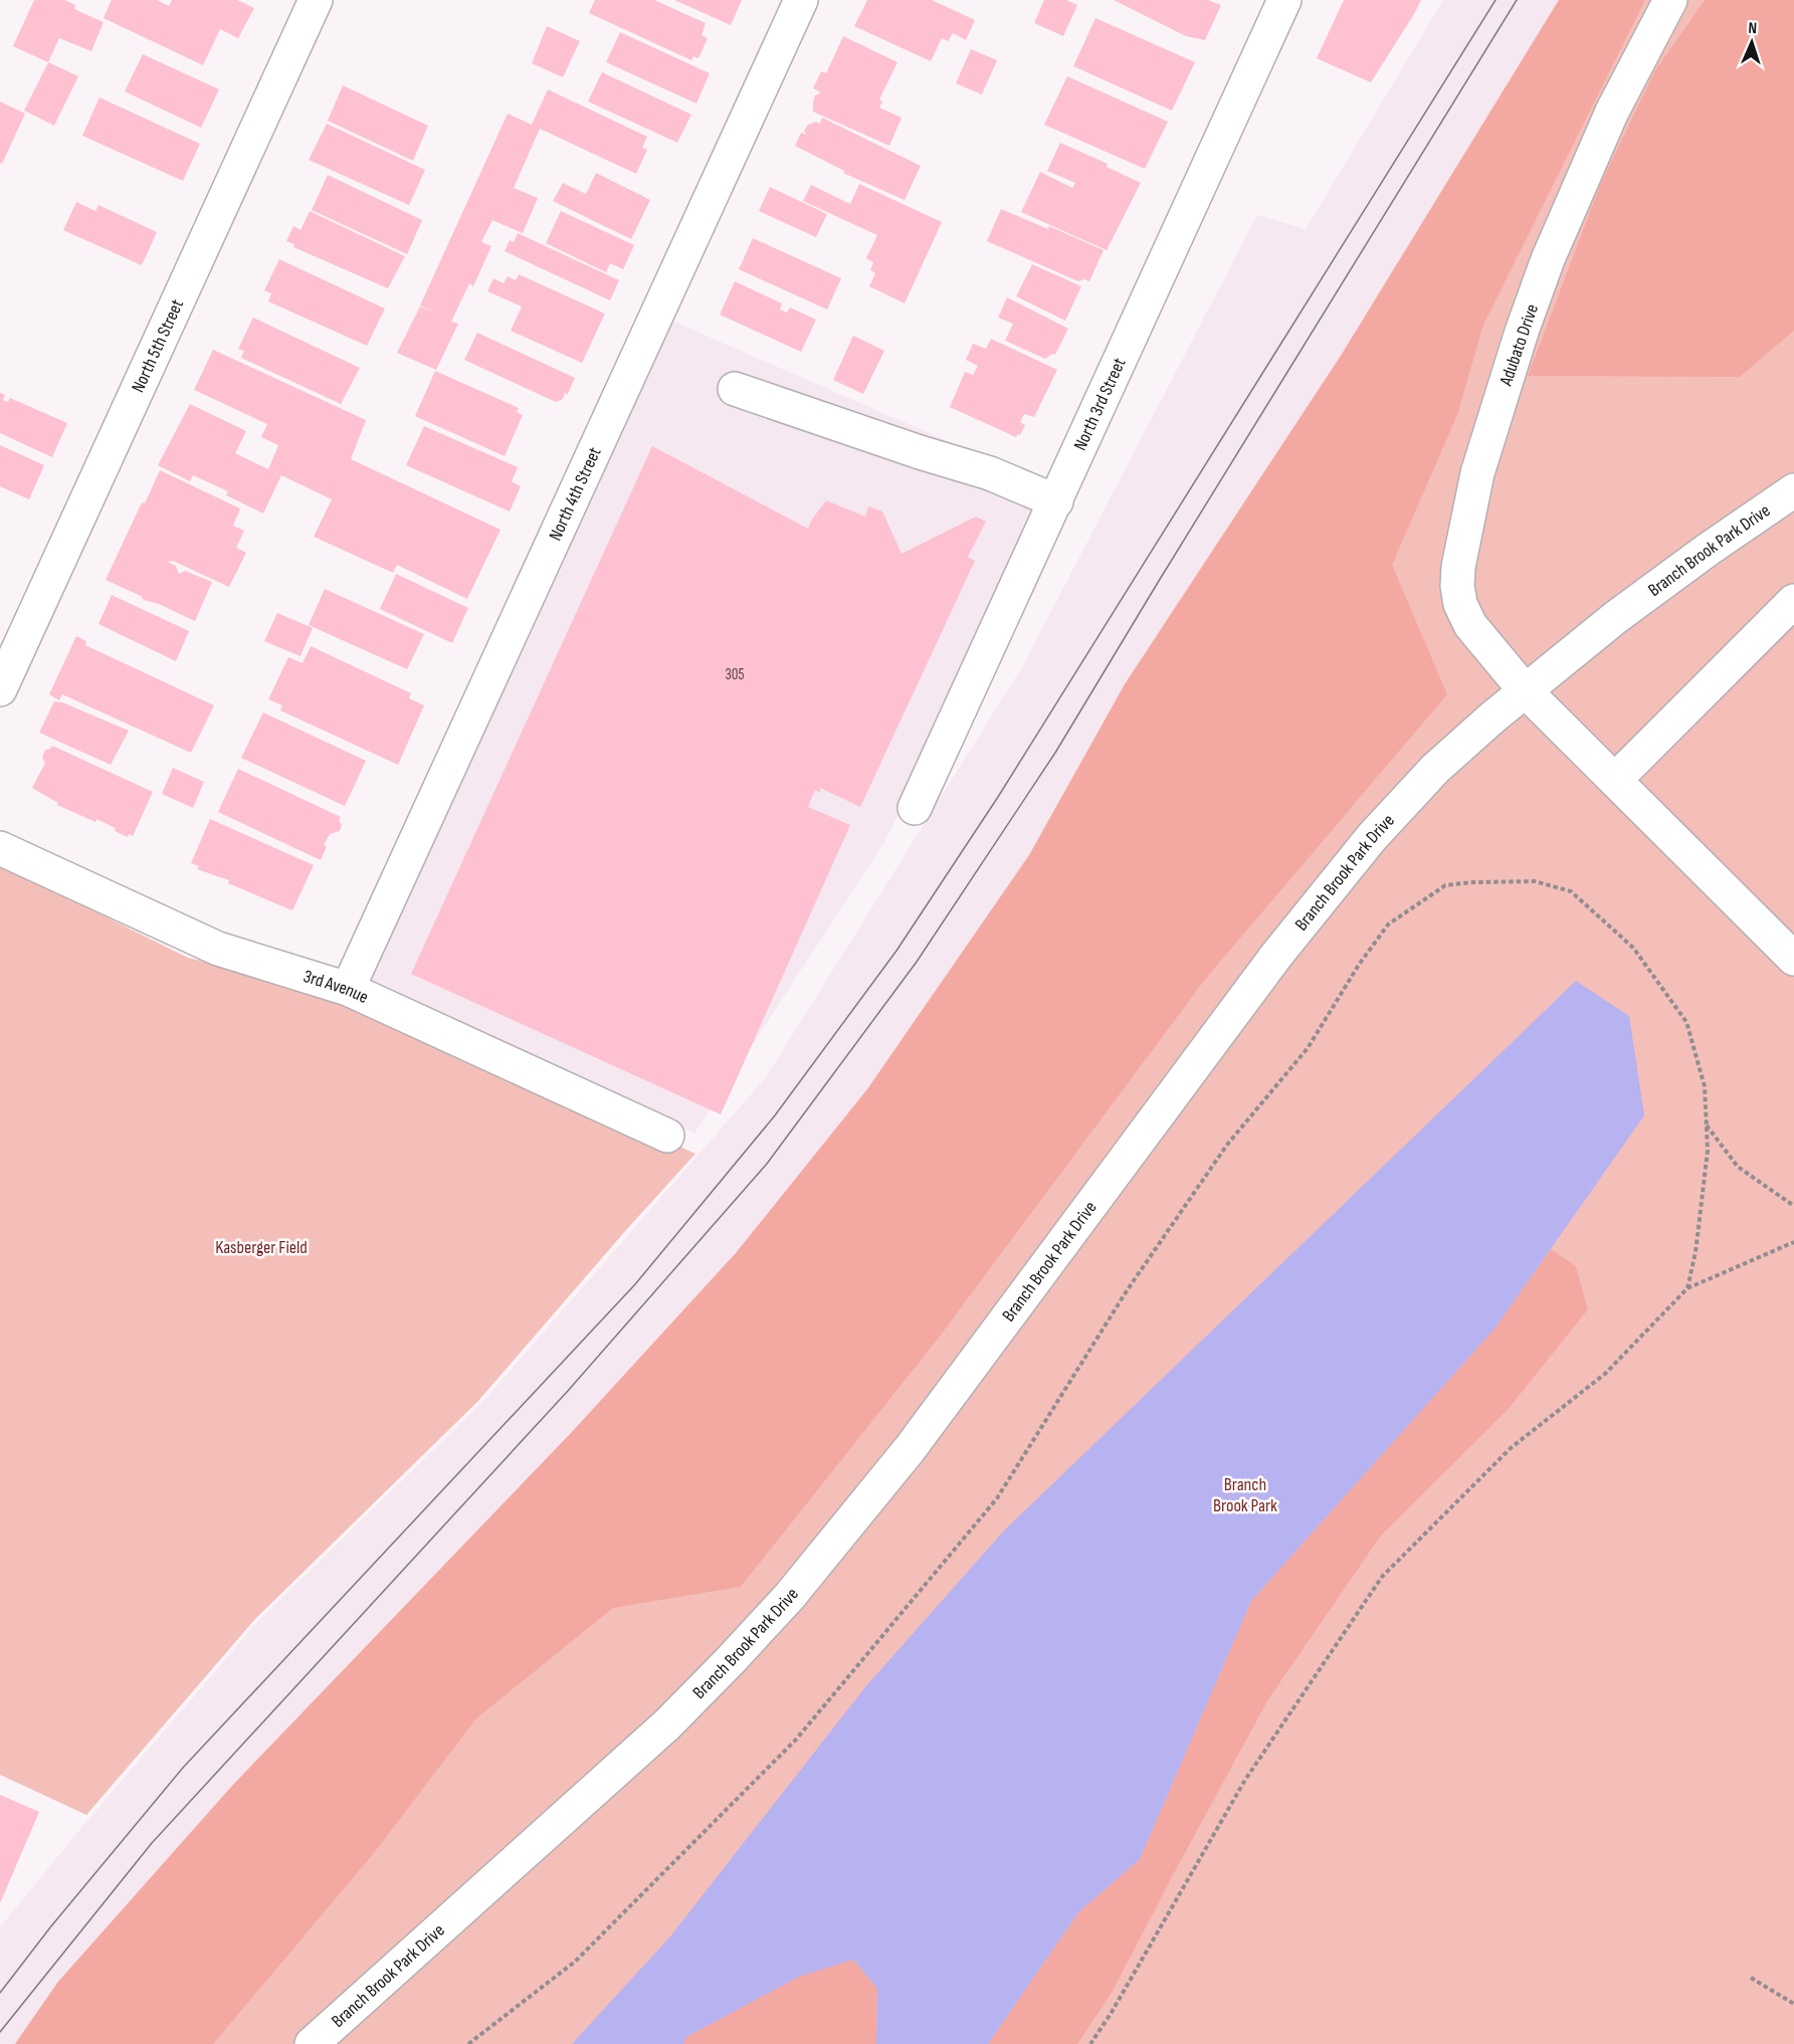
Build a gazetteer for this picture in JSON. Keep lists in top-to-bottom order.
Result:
{
  "streets": {
    "street": [
      "North 5th Street",
      "Adubato Drive",
      "North 3rd Street",
      "North 4th Street",
      "Branch Brook Park Drive",
      "3rd Avenue"
    ]
  },
  "crossings": [
    ["Adubato Drive", "Branch Brook Park Drive"],
    ["North 4th Street", "3rd Avenue"]
  ],
  "parks": ["Kasberger Field", "Branch Brook Park"],
  "house_numbers": ["305"],
  "north": "top"
}
